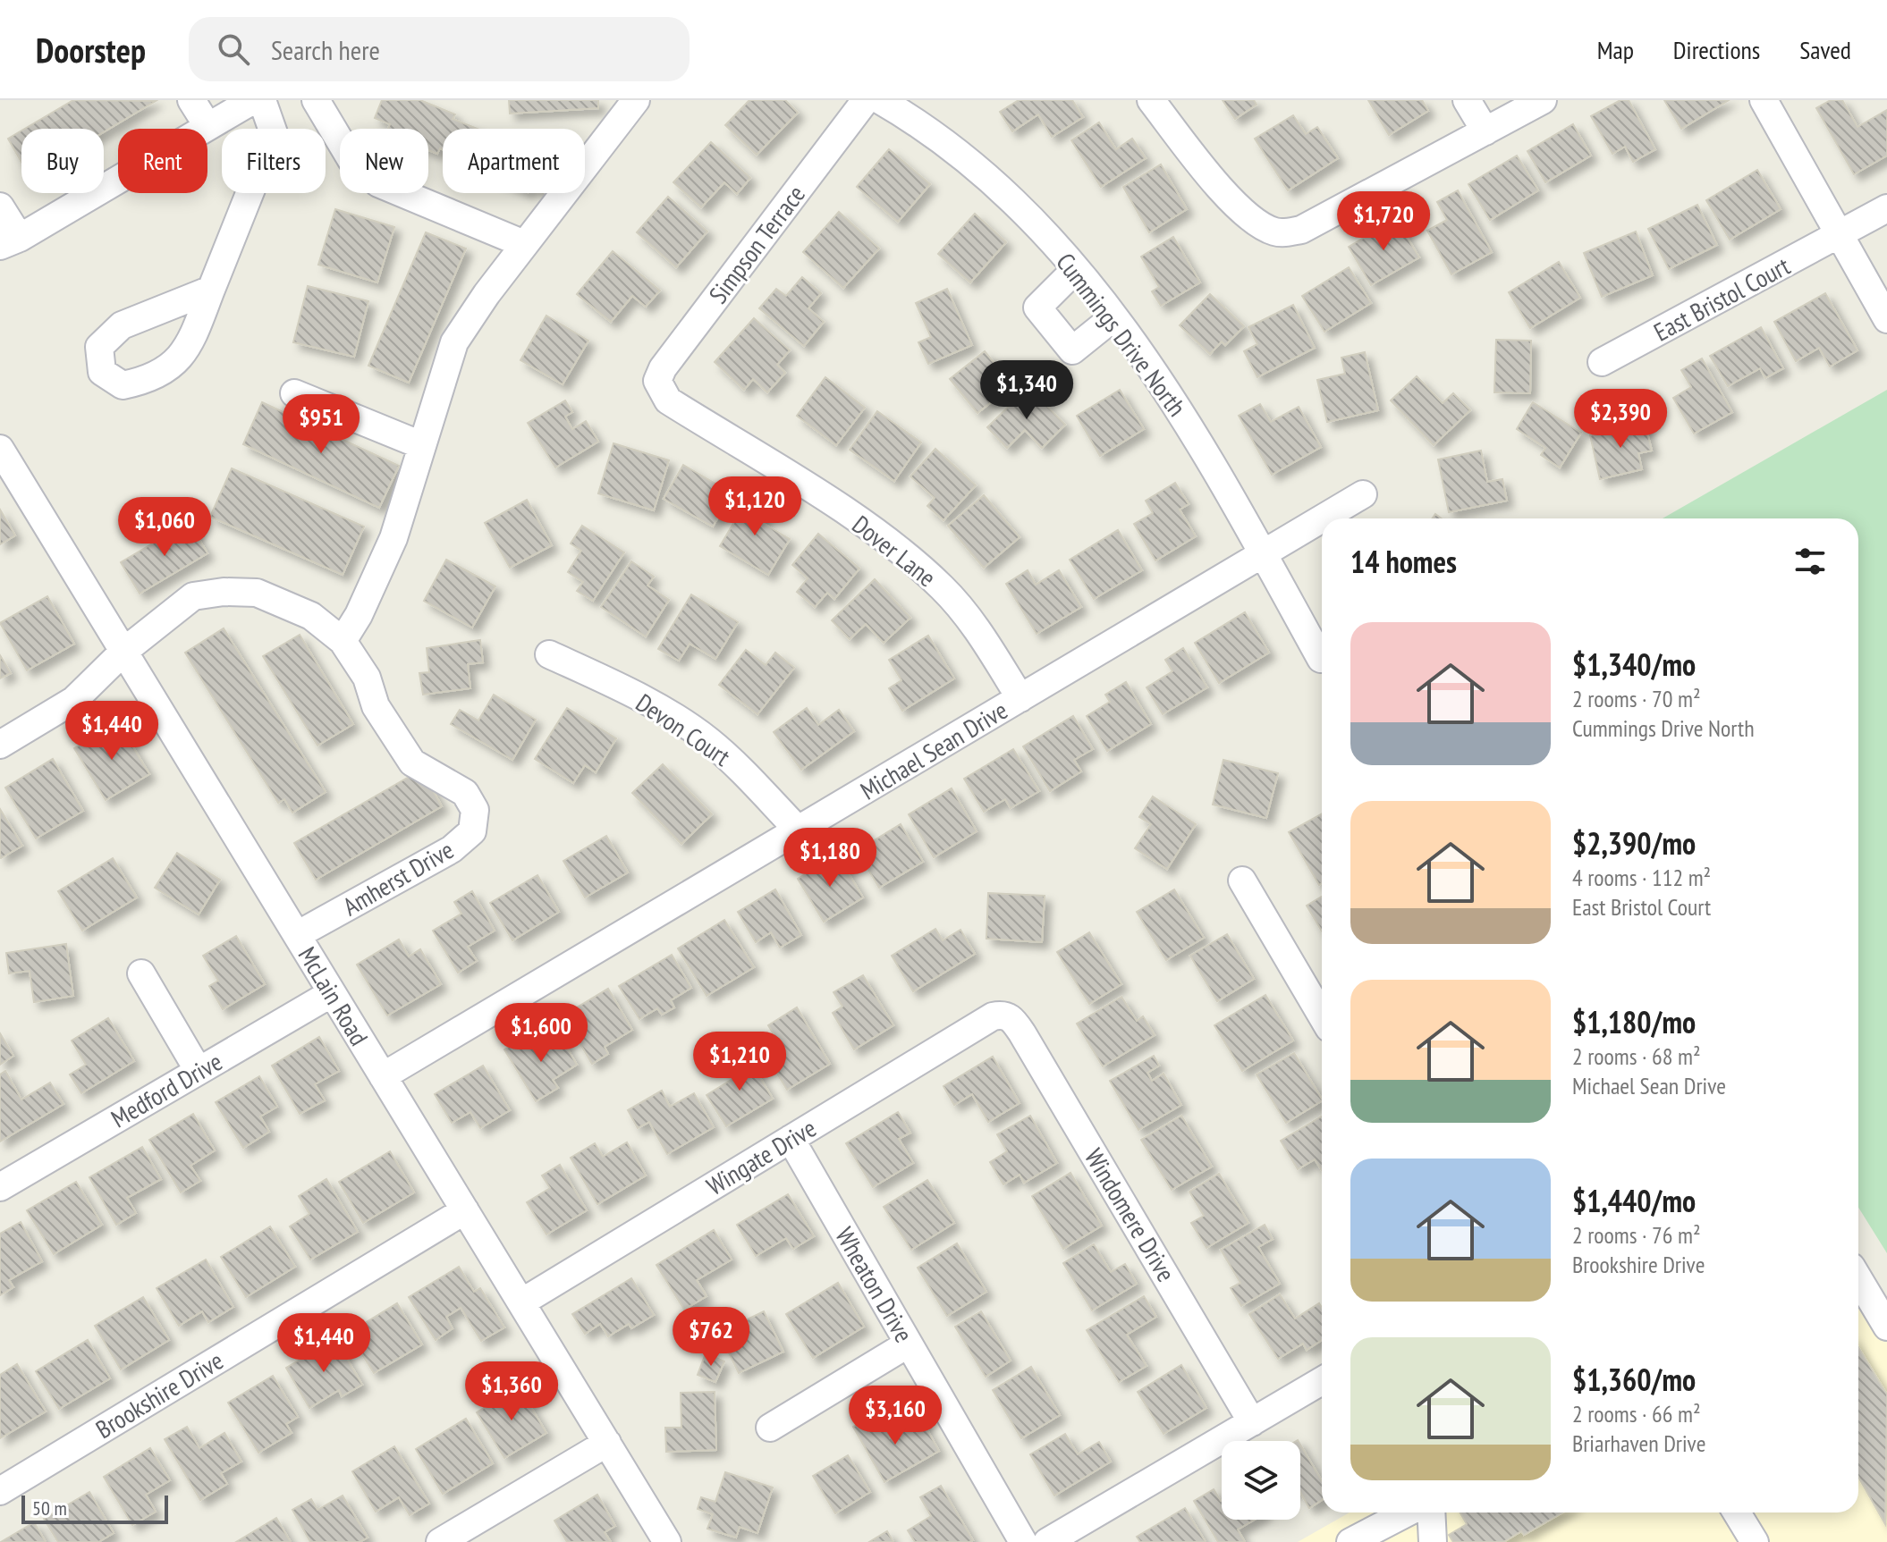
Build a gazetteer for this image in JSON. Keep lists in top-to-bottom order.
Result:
{
  "streets": {
    "street": [
      "Simpson Terrace",
      "East Bristol Court",
      "Cummings Drive North",
      "Dover Lane",
      "Devon Court",
      "Michael Sean Drive",
      "Amherst Drive",
      "McLain Road",
      "Medford Drive",
      "Wingate Drive",
      "Windomere Drive",
      "Wheaton Drive",
      "Brookshire Drive"
    ]
  },
  "crossings": [
    ["Simpson Terrace", "Dover Lane"],
    ["Cummings Drive North", "Michael Sean Drive"],
    ["Dover Lane", "Michael Sean Drive"],
    ["Devon Court", "Michael Sean Drive"],
    ["Michael Sean Drive", "McLain Road"],
    ["Amherst Drive", "McLain Road"],
    ["McLain Road", "Medford Drive"],
    ["McLain Road", "Wingate Drive"],
    ["McLain Road", "Brookshire Drive"],
    ["Wingate Drive", "Windomere Drive"],
    ["Wingate Drive", "Wheaton Drive"]
  ],
  "scale_bar": "50 m",
  "page": {
    "header": "Doorstep",
    "search": "Search here",
    "nav": ["Map", "Directions", "Saved"],
    "chip": [
      "Buy",
      "Rent",
      "Filters",
      "New",
      "Apartment"
    ],
    "price": [
      "$1,720",
      "$1,340",
      "$2,390",
      "$951",
      "$1,120",
      "$1,060",
      "$1,440",
      "$1,180",
      "$1,600",
      "$1,210",
      "$762",
      "$1,440",
      "$1,360",
      "$3,160"
    ],
    "heading": "14 homes",
    "list": [
      {
        "name": "$1,340/mo",
        "note": "2 rooms · 70 m² · Cummings Drive North"
      },
      {
        "name": "$2,390/mo",
        "note": "4 rooms · 112 m² · East Bristol Court"
      },
      {
        "name": "$1,180/mo",
        "note": "2 rooms · 68 m² · Michael Sean Drive"
      },
      {
        "name": "$1,440/mo",
        "note": "2 rooms · 76 m² · Brookshire Drive"
      },
      {
        "name": "$1,360/mo",
        "note": "2 rooms · 66 m² · Briarhaven Drive"
      }
    ],
    "scale": "50 m"
  }
}
